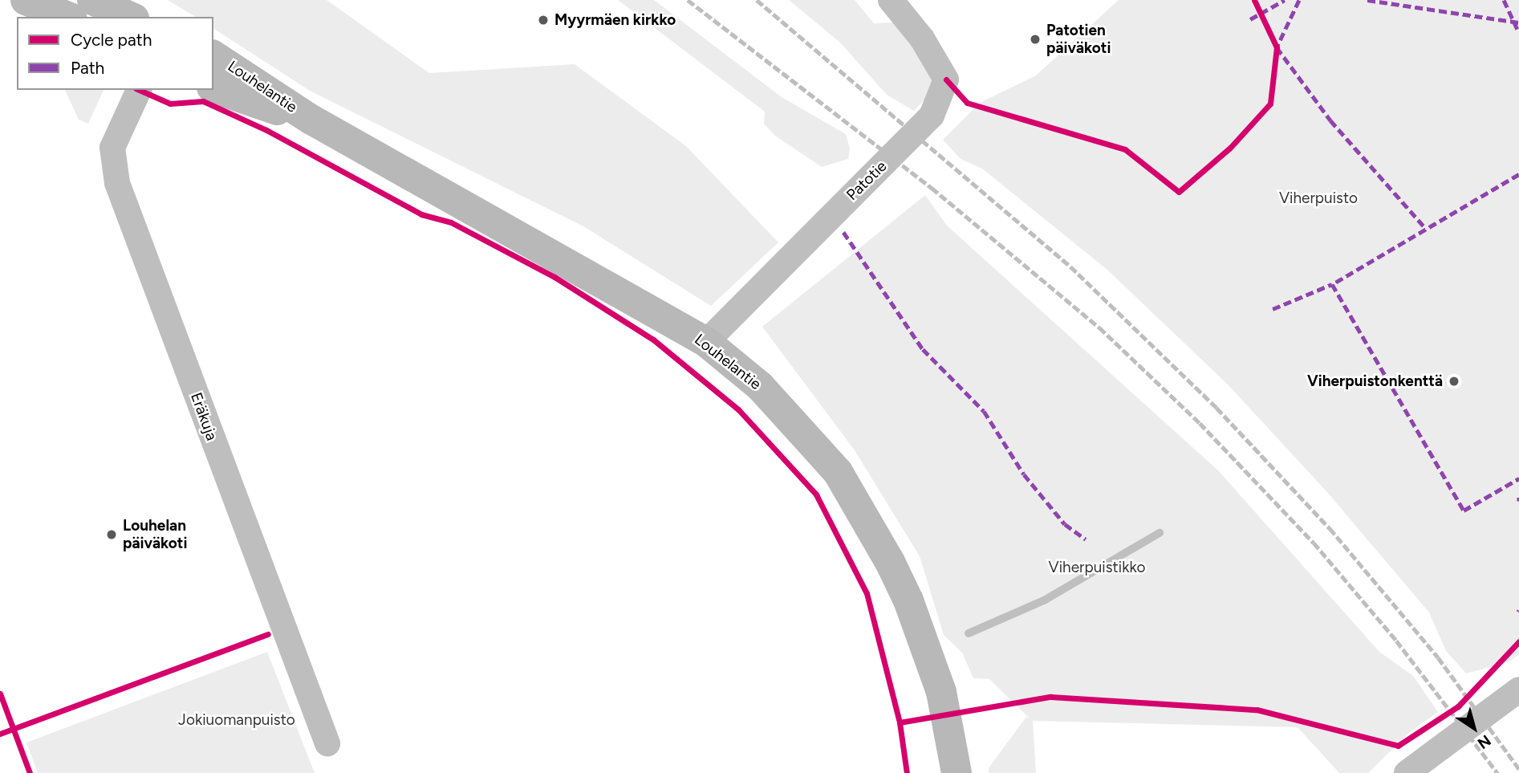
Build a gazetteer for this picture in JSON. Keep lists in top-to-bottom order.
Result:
{
  "streets": {
    "main road": ["Louhelantie"],
    "street": ["Patotie", "Eräkuja"]
  },
  "crossings": [
    ["Louhelantie", "Patotie"]
  ],
  "parks": ["Viherpuisto", "Viherpuistikko", "Jokiuomanpuisto"],
  "places": [
    "Myyrmäen kirkko",
    "Patotien päiväkoti",
    "Viherpuistonkenttä",
    "Louhelan päiväkoti"
  ],
  "legend": ["Cycle path", "Path"],
  "north": "bottom right"
}
